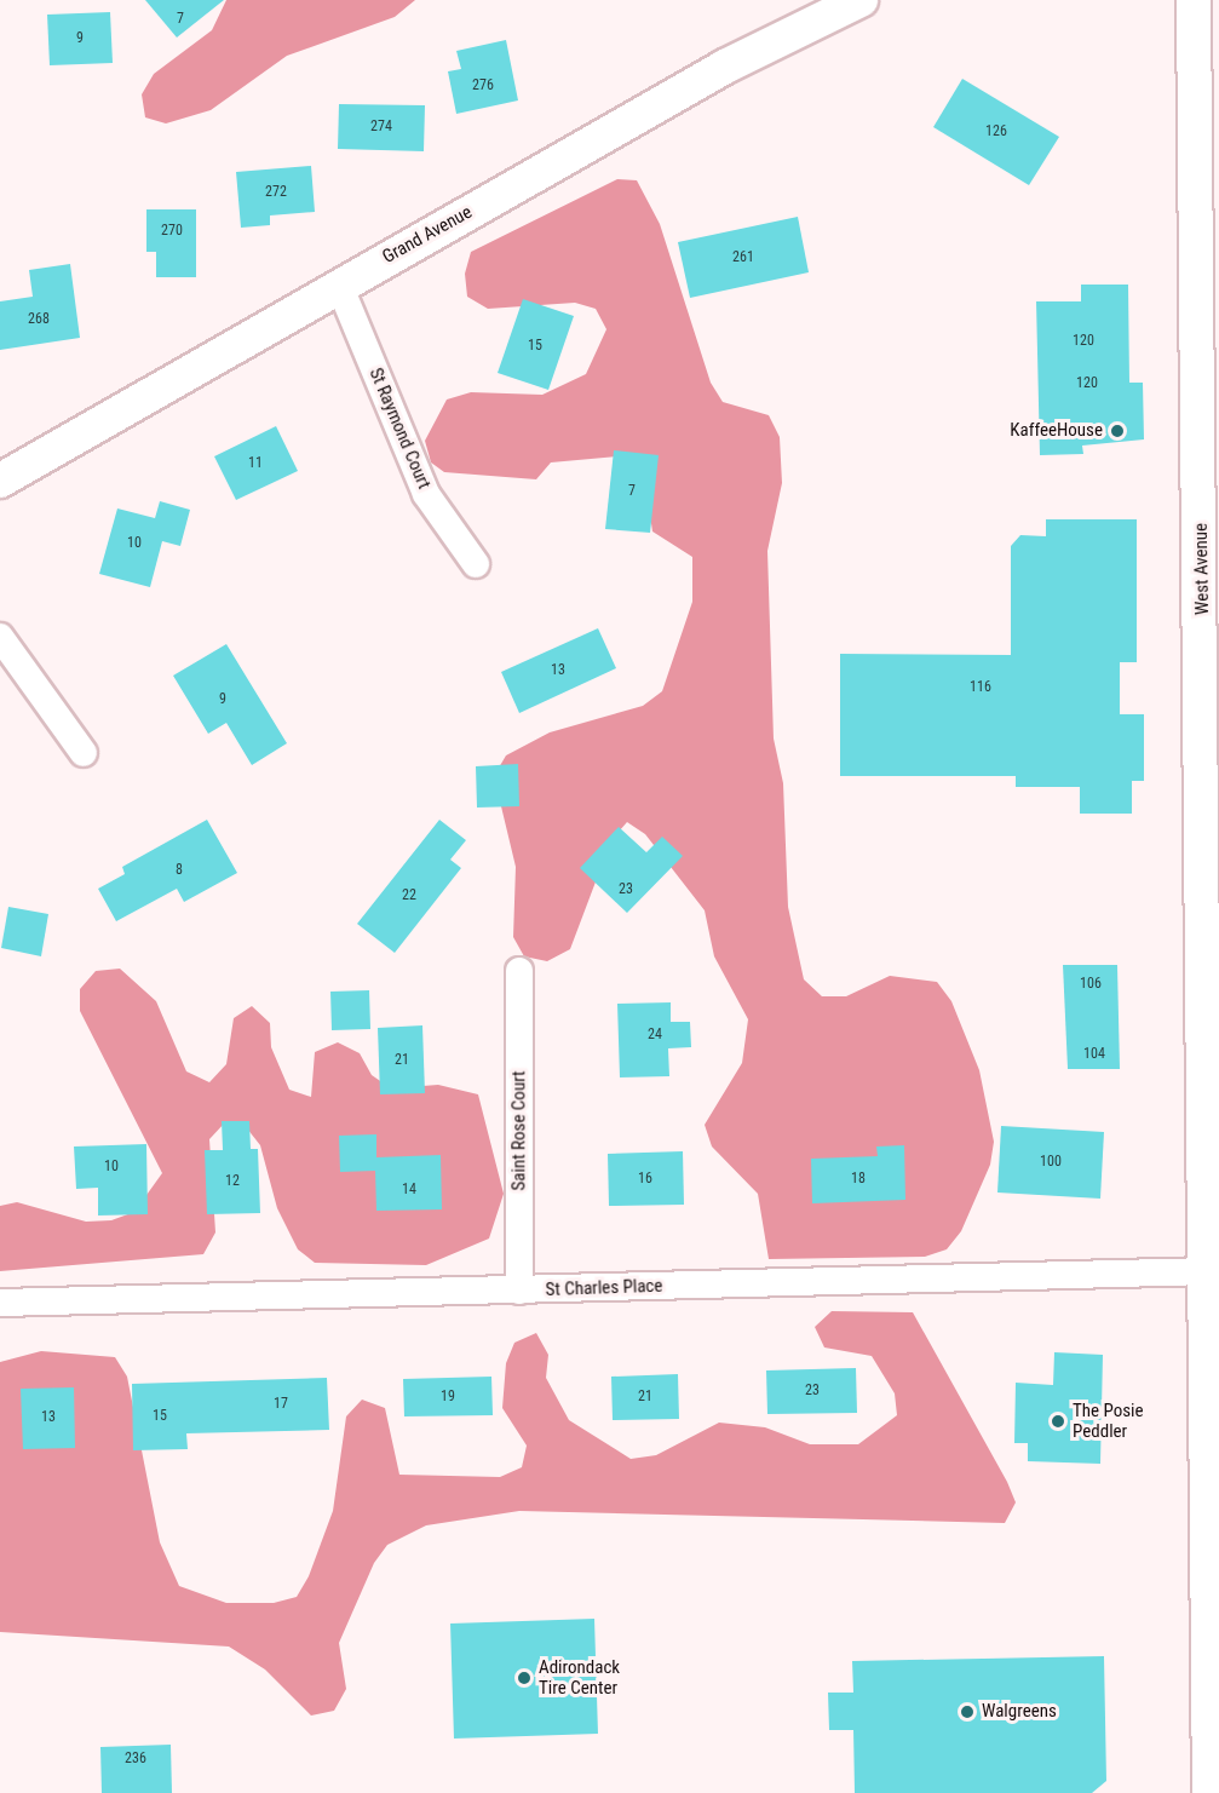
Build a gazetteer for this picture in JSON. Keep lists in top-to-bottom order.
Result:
{
  "streets": {
    "street": [
      "Grand Avenue",
      "St Raymond Court",
      "West Avenue",
      "Saint Rose Court",
      "St Charles Place"
    ]
  },
  "crossings": [
    ["Grand Avenue", "St Raymond Court"],
    ["West Avenue", "St Charles Place"],
    ["Saint Rose Court", "St Charles Place"]
  ],
  "places": [
    "KaffeeHouse",
    "The Posie Peddler",
    "Adirondack Tire Center",
    "Walgreens"
  ],
  "house_numbers": [
    "7",
    "9",
    "276",
    "274",
    "126",
    "272",
    "270",
    "261",
    "268",
    "120",
    "15",
    "120",
    "11",
    "7",
    "10",
    "13",
    "116",
    "9",
    "8",
    "23",
    "22",
    "106",
    "24",
    "104",
    "21",
    "100",
    "10",
    "16",
    "18",
    "12",
    "14",
    "23",
    "19",
    "21",
    "17",
    "15",
    "13",
    "236"
  ]
}
